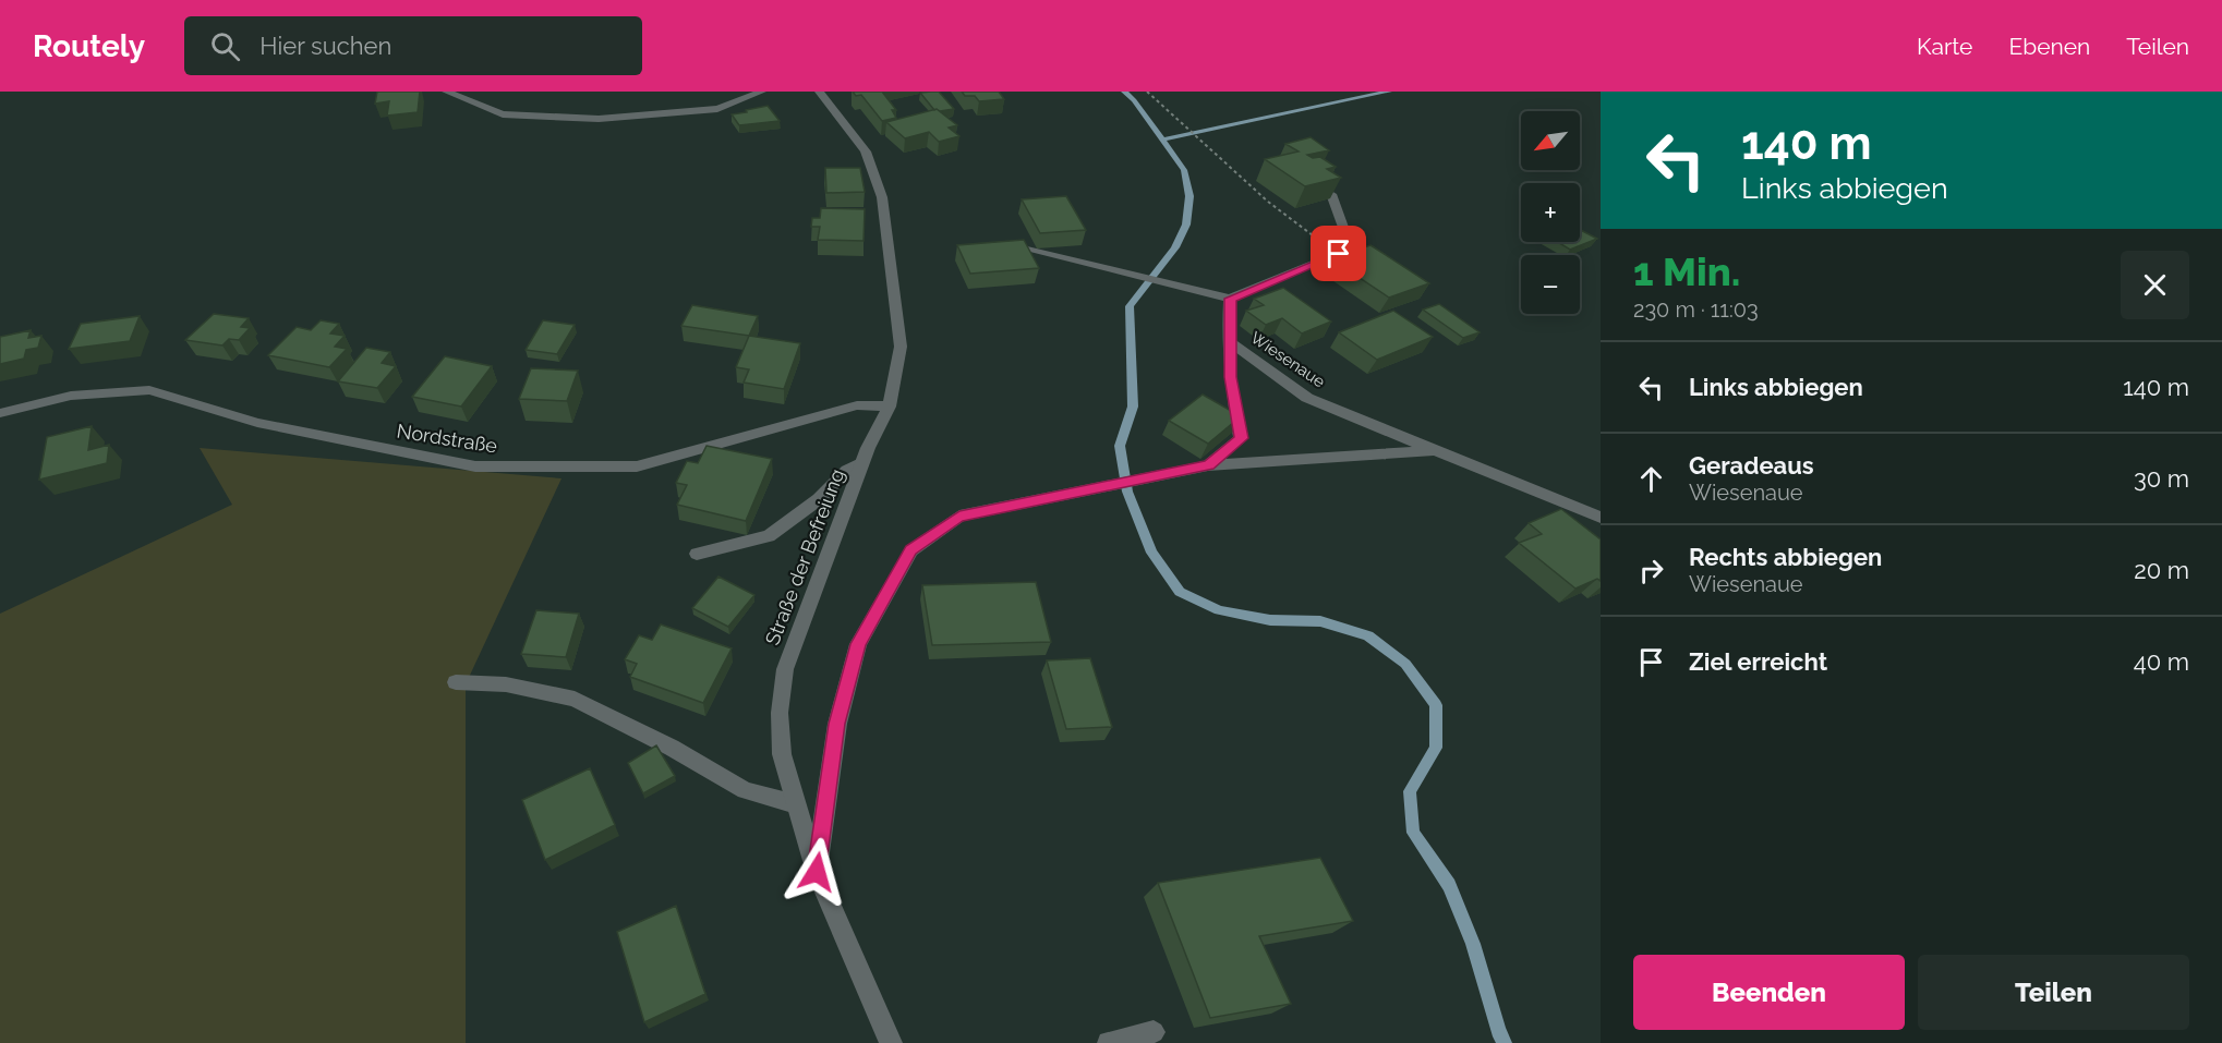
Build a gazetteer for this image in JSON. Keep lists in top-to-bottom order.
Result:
{
  "streets": {
    "street": ["Wiesenaue", "Nordstraße", "Straße der Befreiung"]
  },
  "crossings": [
    ["Nordstraße", "Straße der Befreiung"]
  ],
  "north": "bottom left",
  "page": {
    "header": "Routely",
    "search": "Hier suchen",
    "nav": ["Karte", "Ebenen", "Teilen"],
    "turn": ["140 m", "Links abbiegen"],
    "map_buttons": ["+", "−"],
    "heading": ["1 Min.", "230 m · 11:03"],
    "list": [
      {
        "name": "Links abbiegen",
        "value": "140 m"
      },
      {
        "name": "Geradeaus",
        "note": "Wiesenaue",
        "value": "30 m"
      },
      {
        "name": "Rechts abbiegen",
        "note": "Wiesenaue",
        "value": "20 m"
      },
      {
        "name": "Ziel erreicht",
        "value": "40 m"
      }
    ],
    "buttons": ["Beenden", "Teilen"]
  }
}
